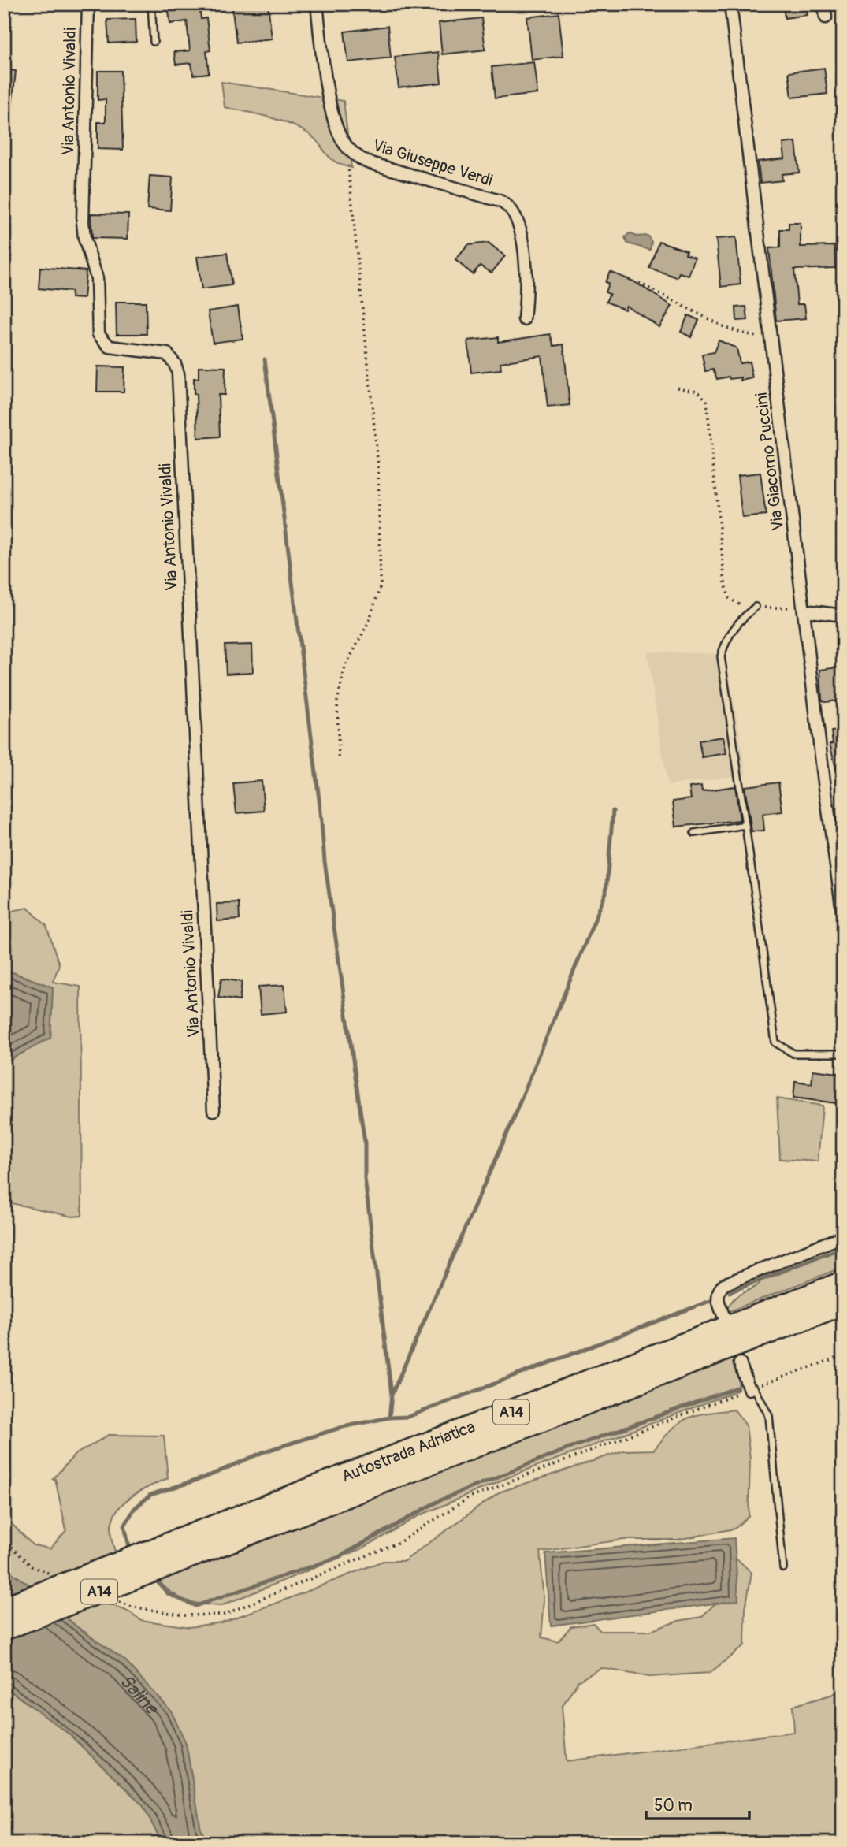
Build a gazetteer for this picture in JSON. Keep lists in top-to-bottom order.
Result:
{
  "streets": {
    "highway": ["A14", "Autostrada Adriatica"],
    "street": ["Via Antonio Vivaldi", "Via Giuseppe Verdi", "Via Giacomo Puccini"]
  },
  "water": ["Saline"],
  "scale_bar": "50 m"
}
